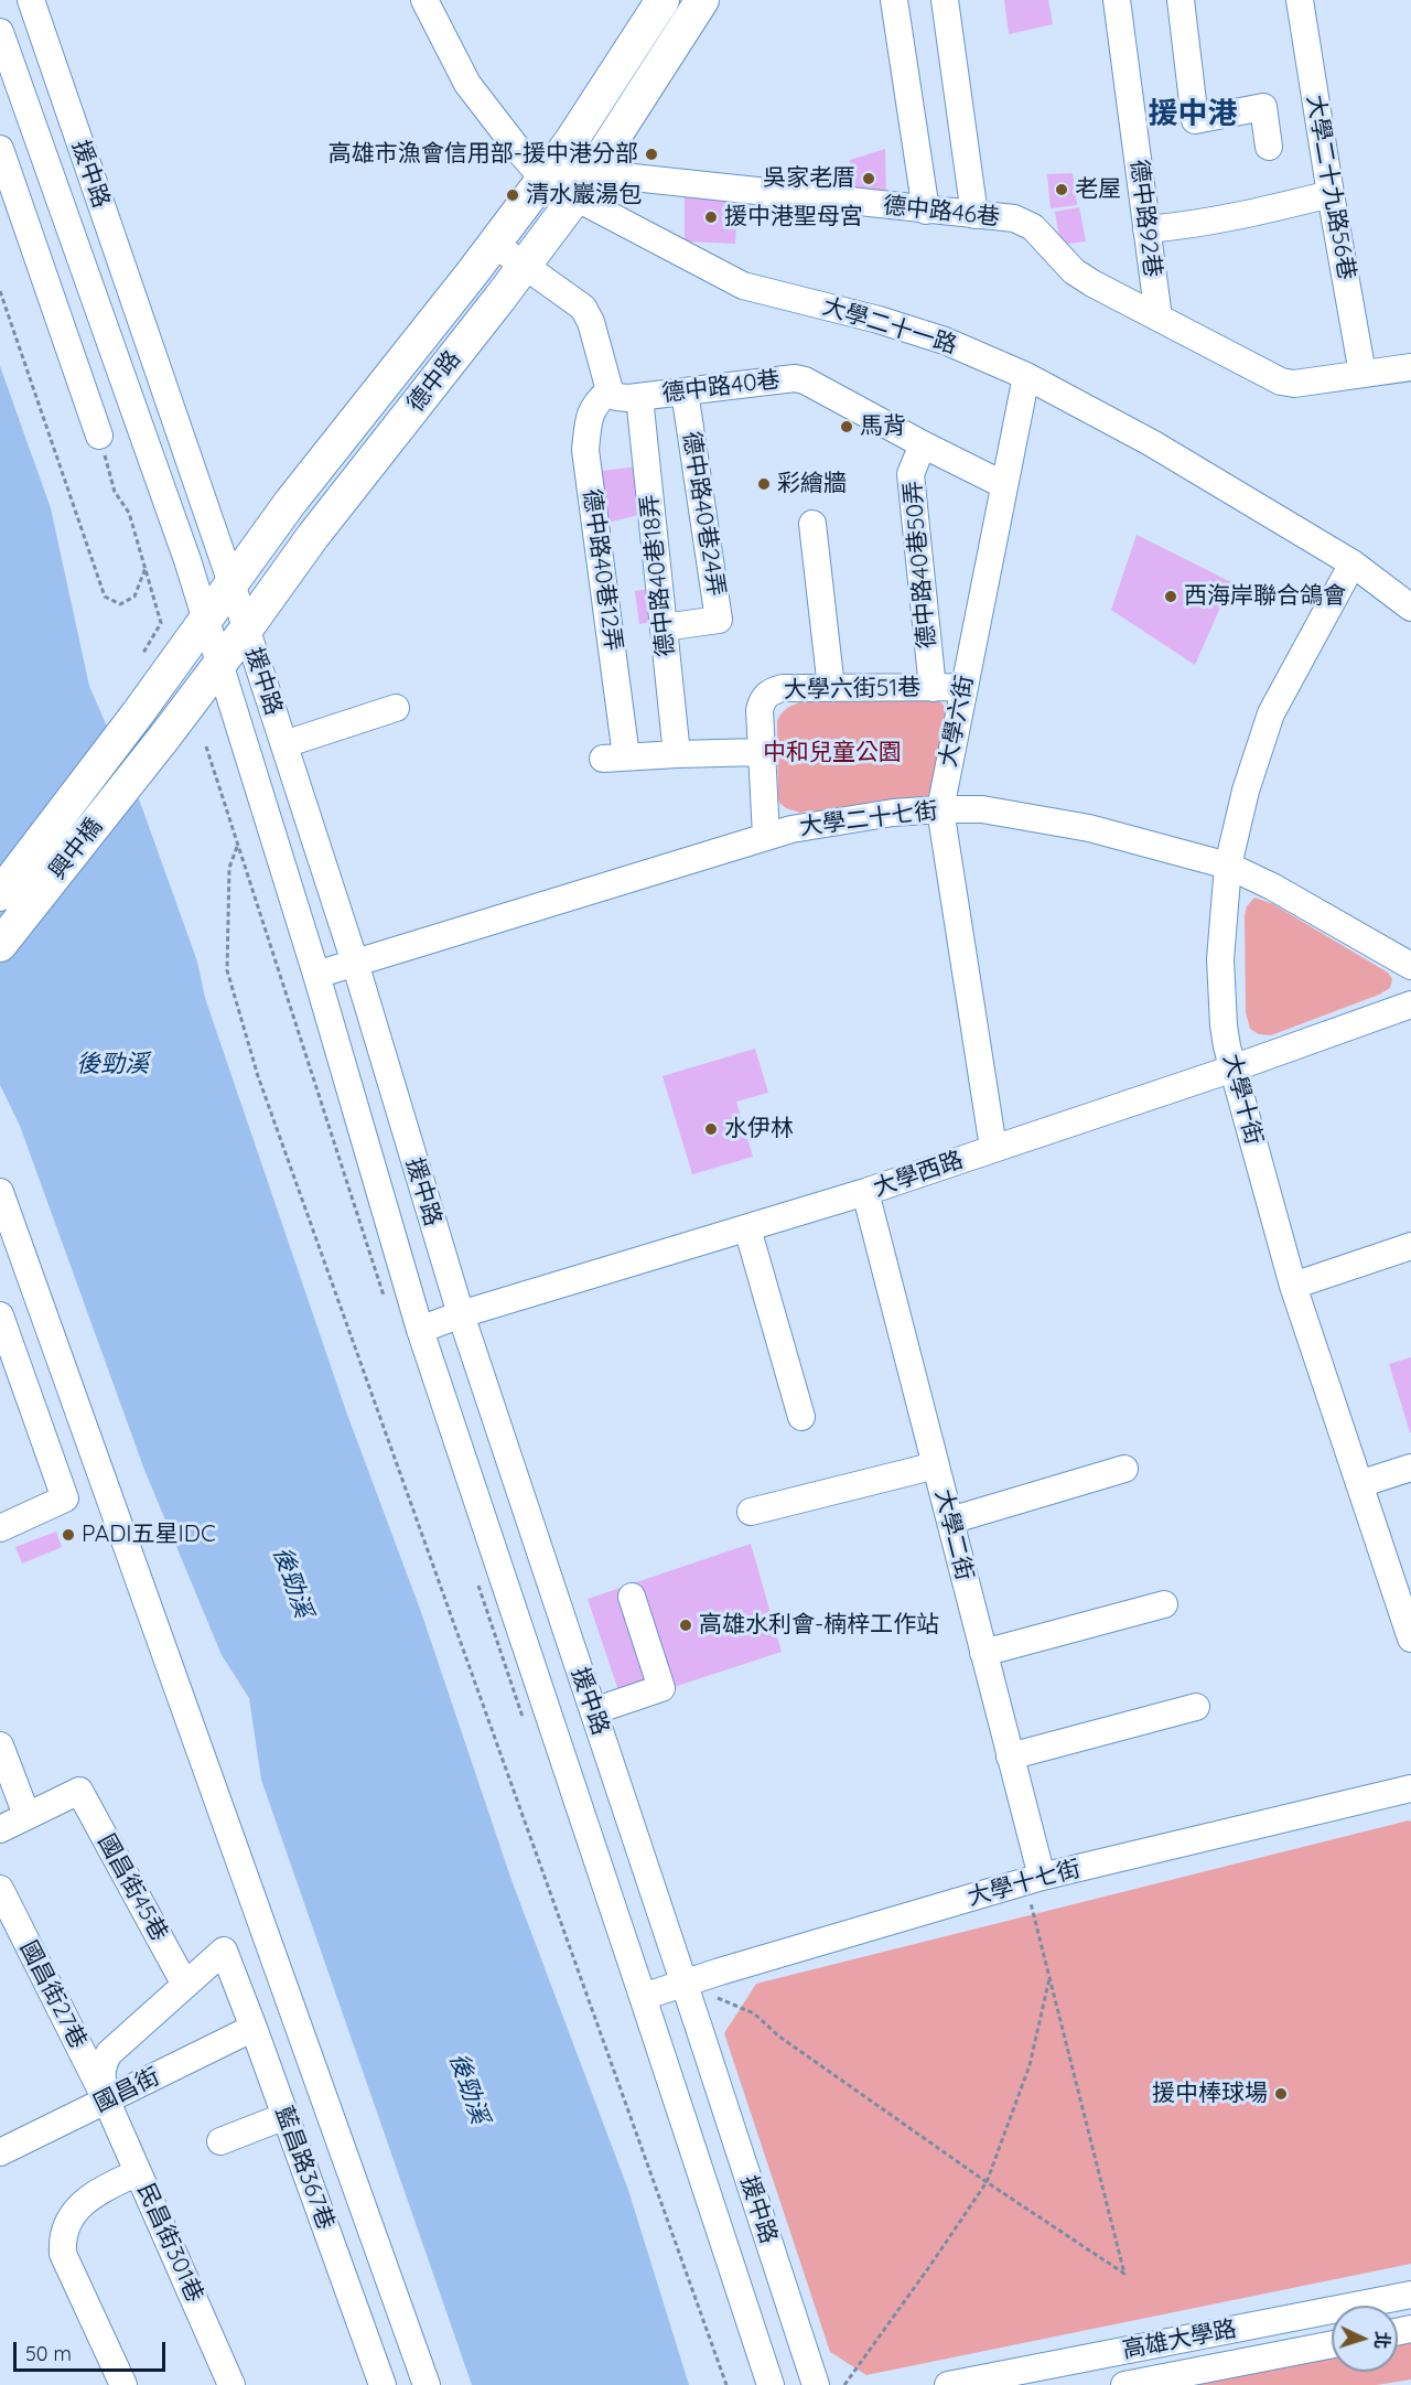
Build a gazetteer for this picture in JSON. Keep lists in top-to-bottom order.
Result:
{
  "streets": {
    "main road": ["德中路", "興中橋"],
    "street": [
      "援中路",
      "大學二十九路56巷",
      "德中路46巷",
      "德中路92巷",
      "大學二十一路",
      "德中路40巷",
      "德中路40巷24弄",
      "德中路40巷50弄",
      "德中路40巷12弄",
      "德中路40巷18弄",
      "大學六街51巷",
      "大學六街",
      "大學二十七街",
      "大學十街",
      "大學西路",
      "大學二街",
      "大學十七街",
      "國昌街45巷",
      "國昌街27巷",
      "國昌街",
      "藍昌路367巷",
      "民昌街301巷",
      "高雄大學路"
    ]
  },
  "crossings": [
    ["援中路", "德中路"],
    ["援中路", "大學二十七街"],
    ["援中路", "大學西路"],
    ["援中路", "大學十七街"],
    ["大學二十九路56巷", "德中路46巷"],
    ["德中路46巷", "德中路92巷"],
    ["德中路46巷", "大學二十一路"],
    ["德中路46巷", "德中路"],
    ["大學二十一路", "德中路"],
    ["大學二十一路", "大學六街"],
    ["大學二十一路", "大學十街"],
    ["德中路", "興中橋"],
    ["德中路40巷", "德中路40巷24弄"],
    ["德中路40巷", "德中路40巷50弄"],
    ["德中路40巷", "德中路40巷12弄"],
    ["德中路40巷", "德中路40巷18弄"],
    ["德中路40巷", "大學六街"],
    ["德中路40巷24弄", "德中路40巷18弄"],
    ["德中路40巷50弄", "大學六街51巷"],
    ["德中路40巷12弄", "德中路40巷18弄"],
    ["大學六街51巷", "大學六街"],
    ["大學六街51巷", "大學二十七街"],
    ["大學六街", "大學二十七街"],
    ["大學六街", "大學西路"],
    ["大學二十七街", "大學十街"],
    ["大學十街", "大學西路"],
    ["大學西路", "大學二街"],
    ["大學二街", "大學十七街"],
    ["國昌街45巷", "藍昌路367巷"],
    ["國昌街27巷", "國昌街"],
    ["國昌街27巷", "民昌街301巷"],
    ["國昌街", "藍昌路367巷"],
    ["國昌街", "民昌街301巷"]
  ],
  "districts": ["援中港"],
  "water": ["後勁溪"],
  "parks": ["中和兒童公園"],
  "places": [
    "高雄市漁會信用部-援中港分部",
    "吳家老厝",
    "老屋",
    "清水巖湯包",
    "援中港聖母宮",
    "馬背",
    "彩繪牆",
    "西海岸聯合鴿會",
    "水伊林",
    "PADI五星IDC",
    "高雄水利會-楠梓工作站",
    "援中棒球場"
  ],
  "scale_bar": "50 m",
  "north": "right"
}
